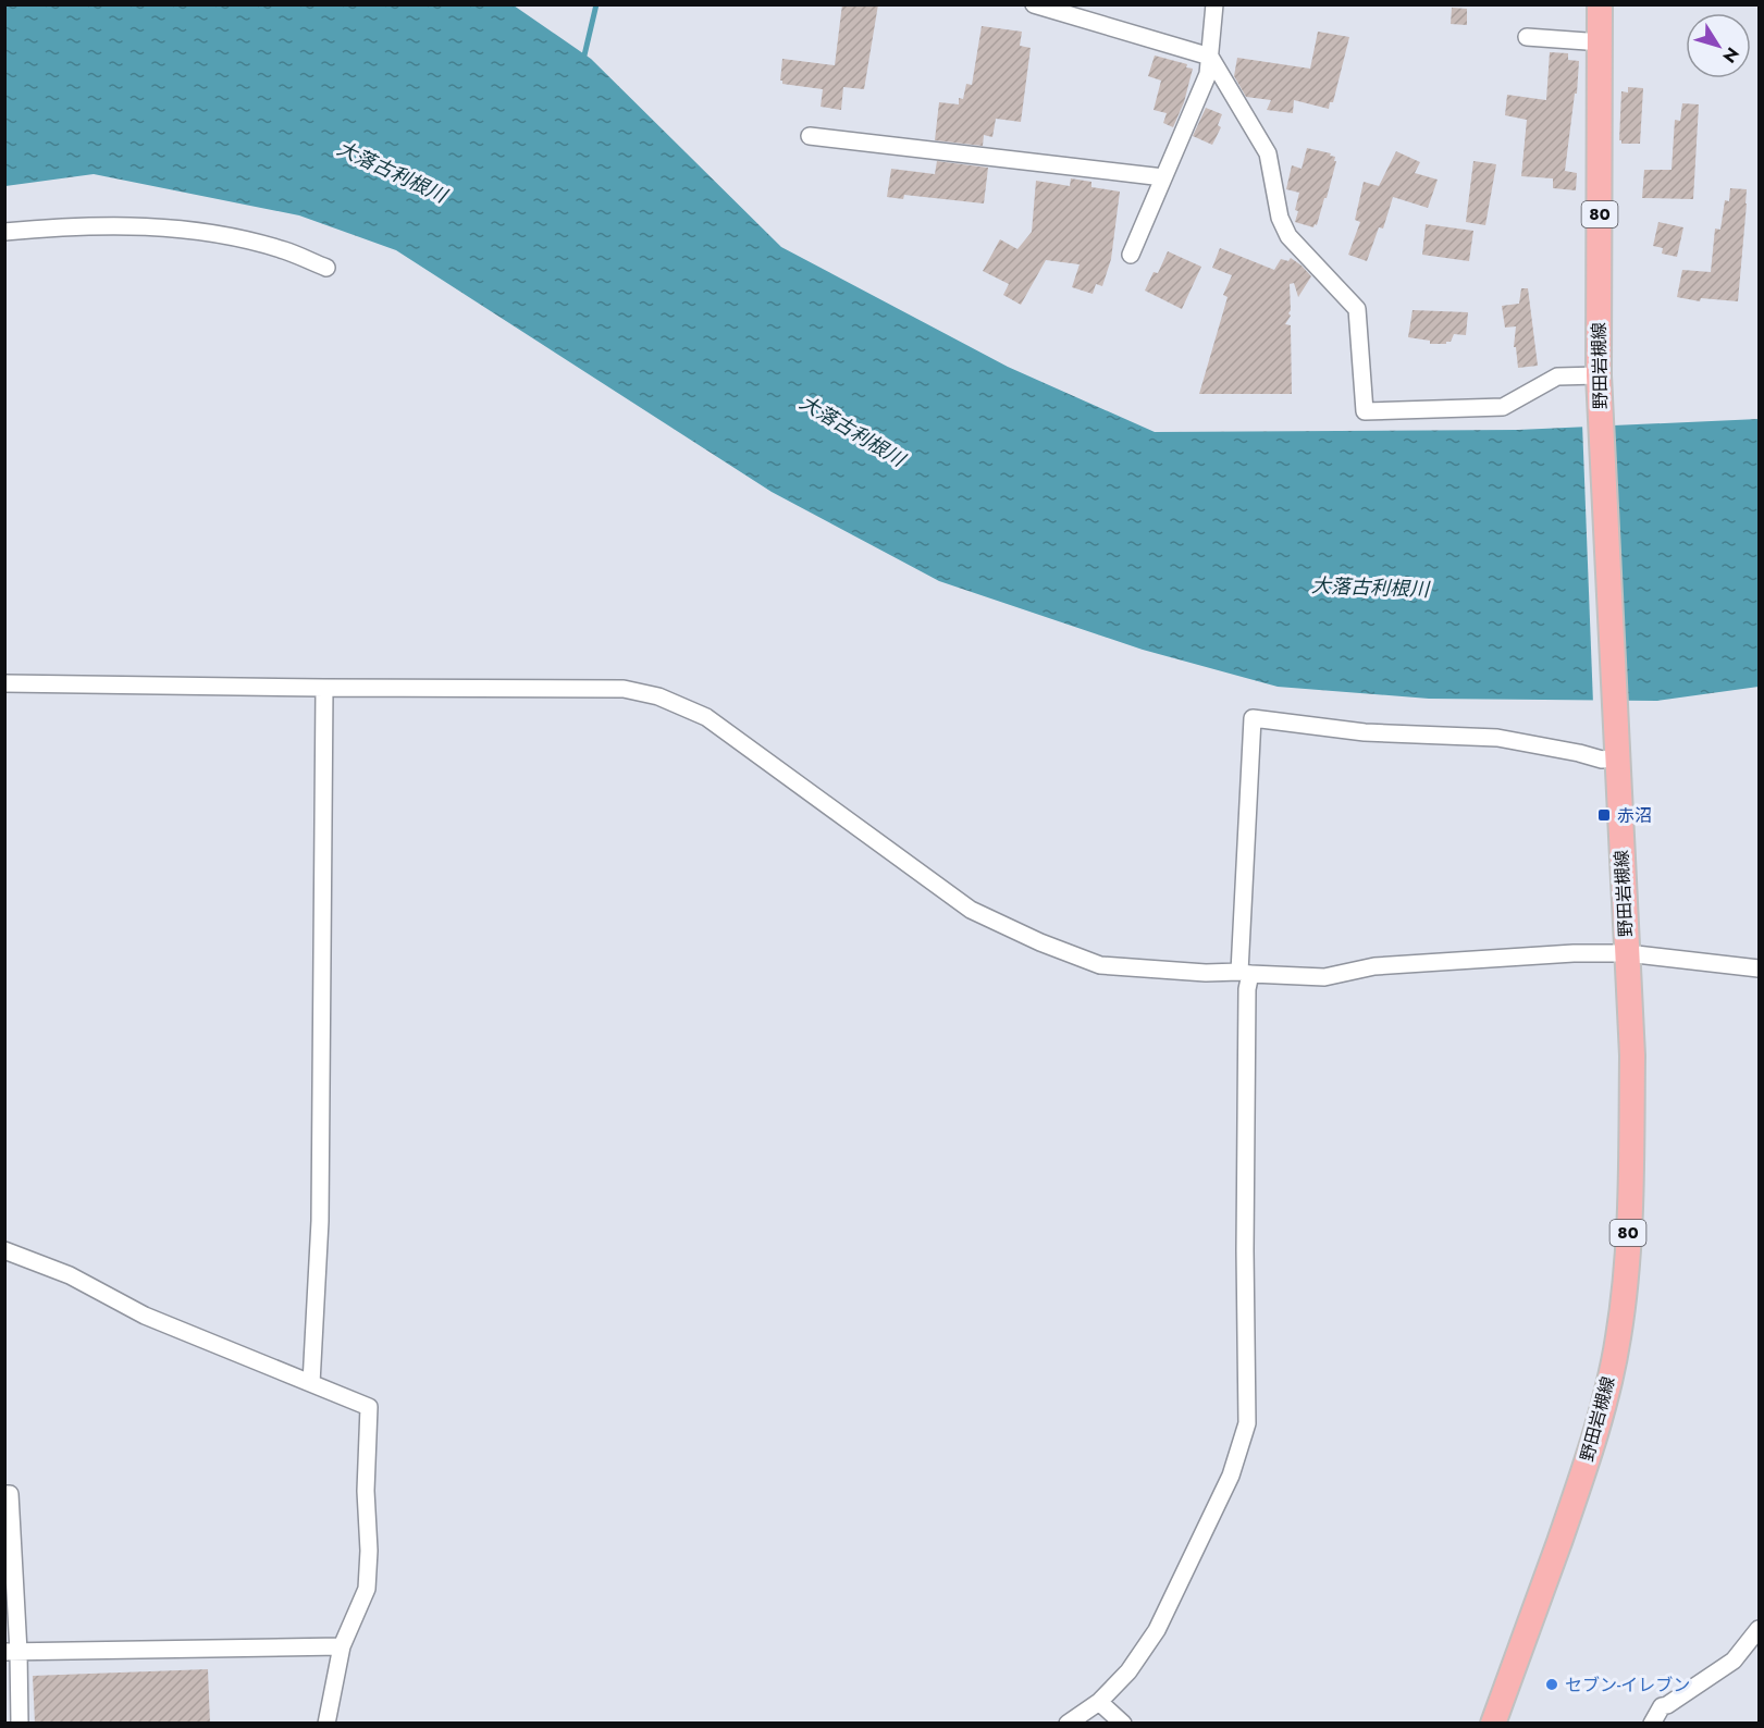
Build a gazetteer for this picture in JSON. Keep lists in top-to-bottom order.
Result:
{
  "streets": {
    "main road": ["80", "野田岩槻線"]
  },
  "water": ["大落古利根川"],
  "places": {
    "transit": ["赤沼"],
    "other": ["セブン-イレブン"]
  },
  "north": "bottom right"
}
